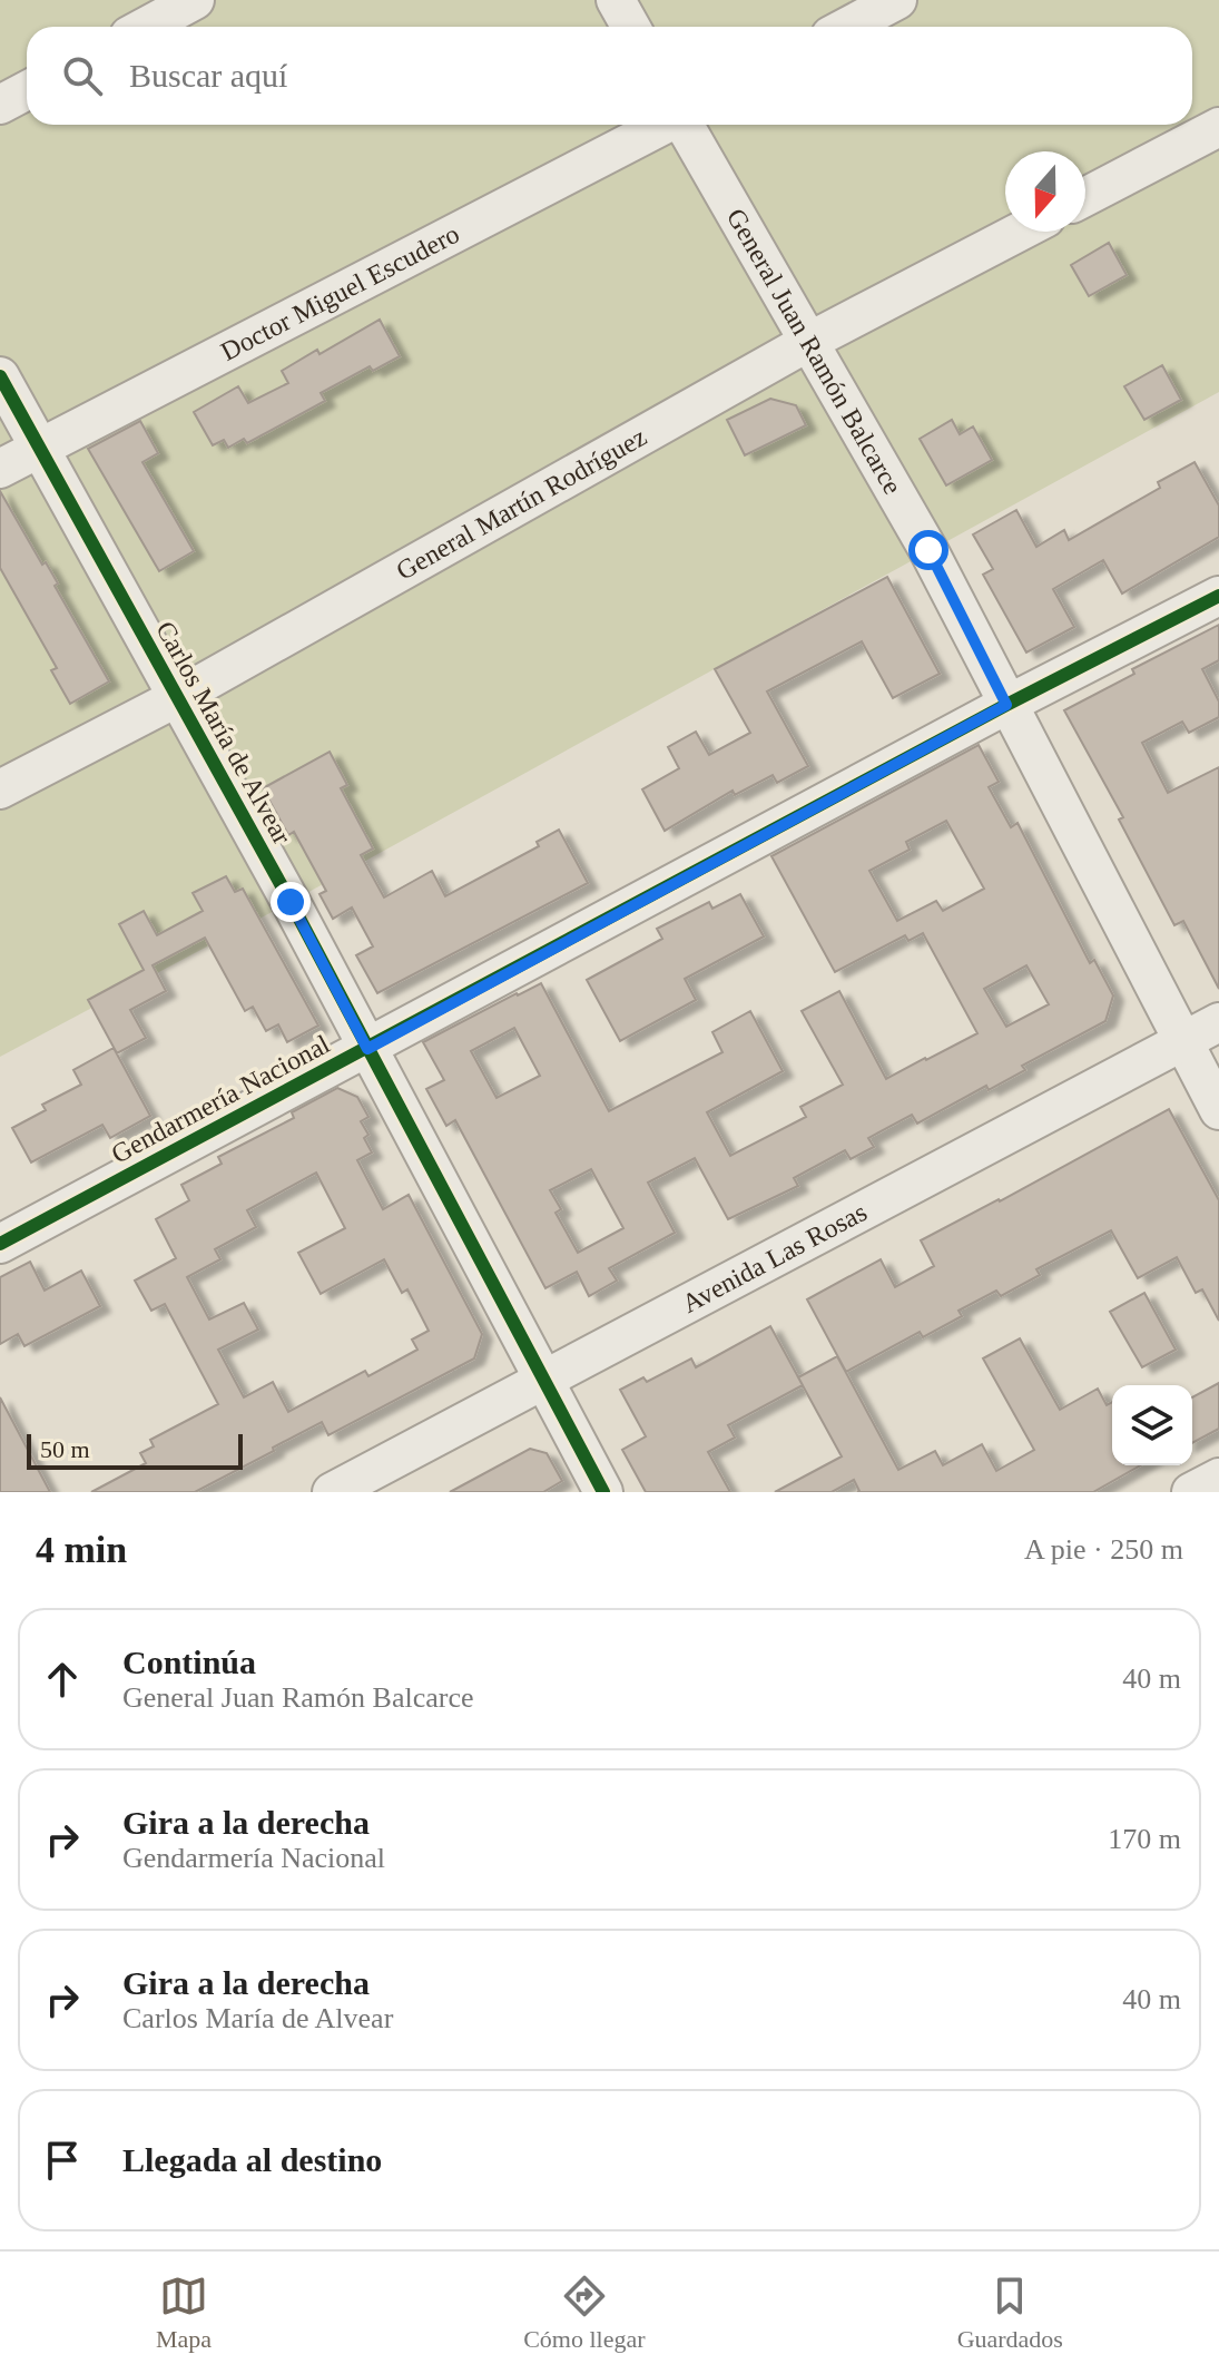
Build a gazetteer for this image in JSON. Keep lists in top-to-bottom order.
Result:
{
  "streets": {
    "street": [
      "Doctor Miguel Escudero",
      "General Juan Ramón Balcarce",
      "General Martín Rodríguez",
      "Carlos María de Alvear",
      "Gendarmería Nacional",
      "Avenida Las Rosas"
    ]
  },
  "crossings": [
    ["Doctor Miguel Escudero", "Carlos María de Alvear"],
    ["General Juan Ramón Balcarce", "General Martín Rodríguez"],
    ["General Juan Ramón Balcarce", "Gendarmería Nacional"],
    ["General Juan Ramón Balcarce", "Avenida Las Rosas"],
    ["General Martín Rodríguez", "Carlos María de Alvear"],
    ["Carlos María de Alvear", "Gendarmería Nacional"],
    ["Carlos María de Alvear", "Avenida Las Rosas"]
  ],
  "scale_bar": "50 m",
  "north": "bottom",
  "page": {
    "search": "Buscar aquí",
    "scale": "50 m",
    "heading": ["4 min", "A pie · 250 m"],
    "list": [
      ["Continúa", "General Juan Ramón Balcarce", "40 m"],
      ["Gira a la derecha", "Gendarmería Nacional", "170 m"],
      ["Gira a la derecha", "Carlos María de Alvear", "40 m"],
      "Llegada al destino"
    ],
    "nav": ["Mapa", "Cómo llegar", "Guardados"]
  }
}
